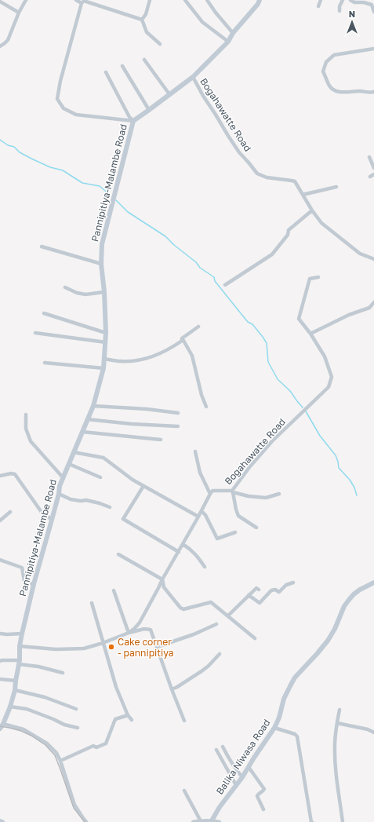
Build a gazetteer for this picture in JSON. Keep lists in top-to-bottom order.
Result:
{
  "streets": {
    "street": ["Bogahawatte Road", "Pannipitiya-Malambe Road", "Balika Niwasa Road"]
  },
  "crossings": [
    ["Bogahawatte Road", "Pannipitiya-Malambe Road"]
  ],
  "places": ["Cake corner - pannipitiya"],
  "north": "top"
}
